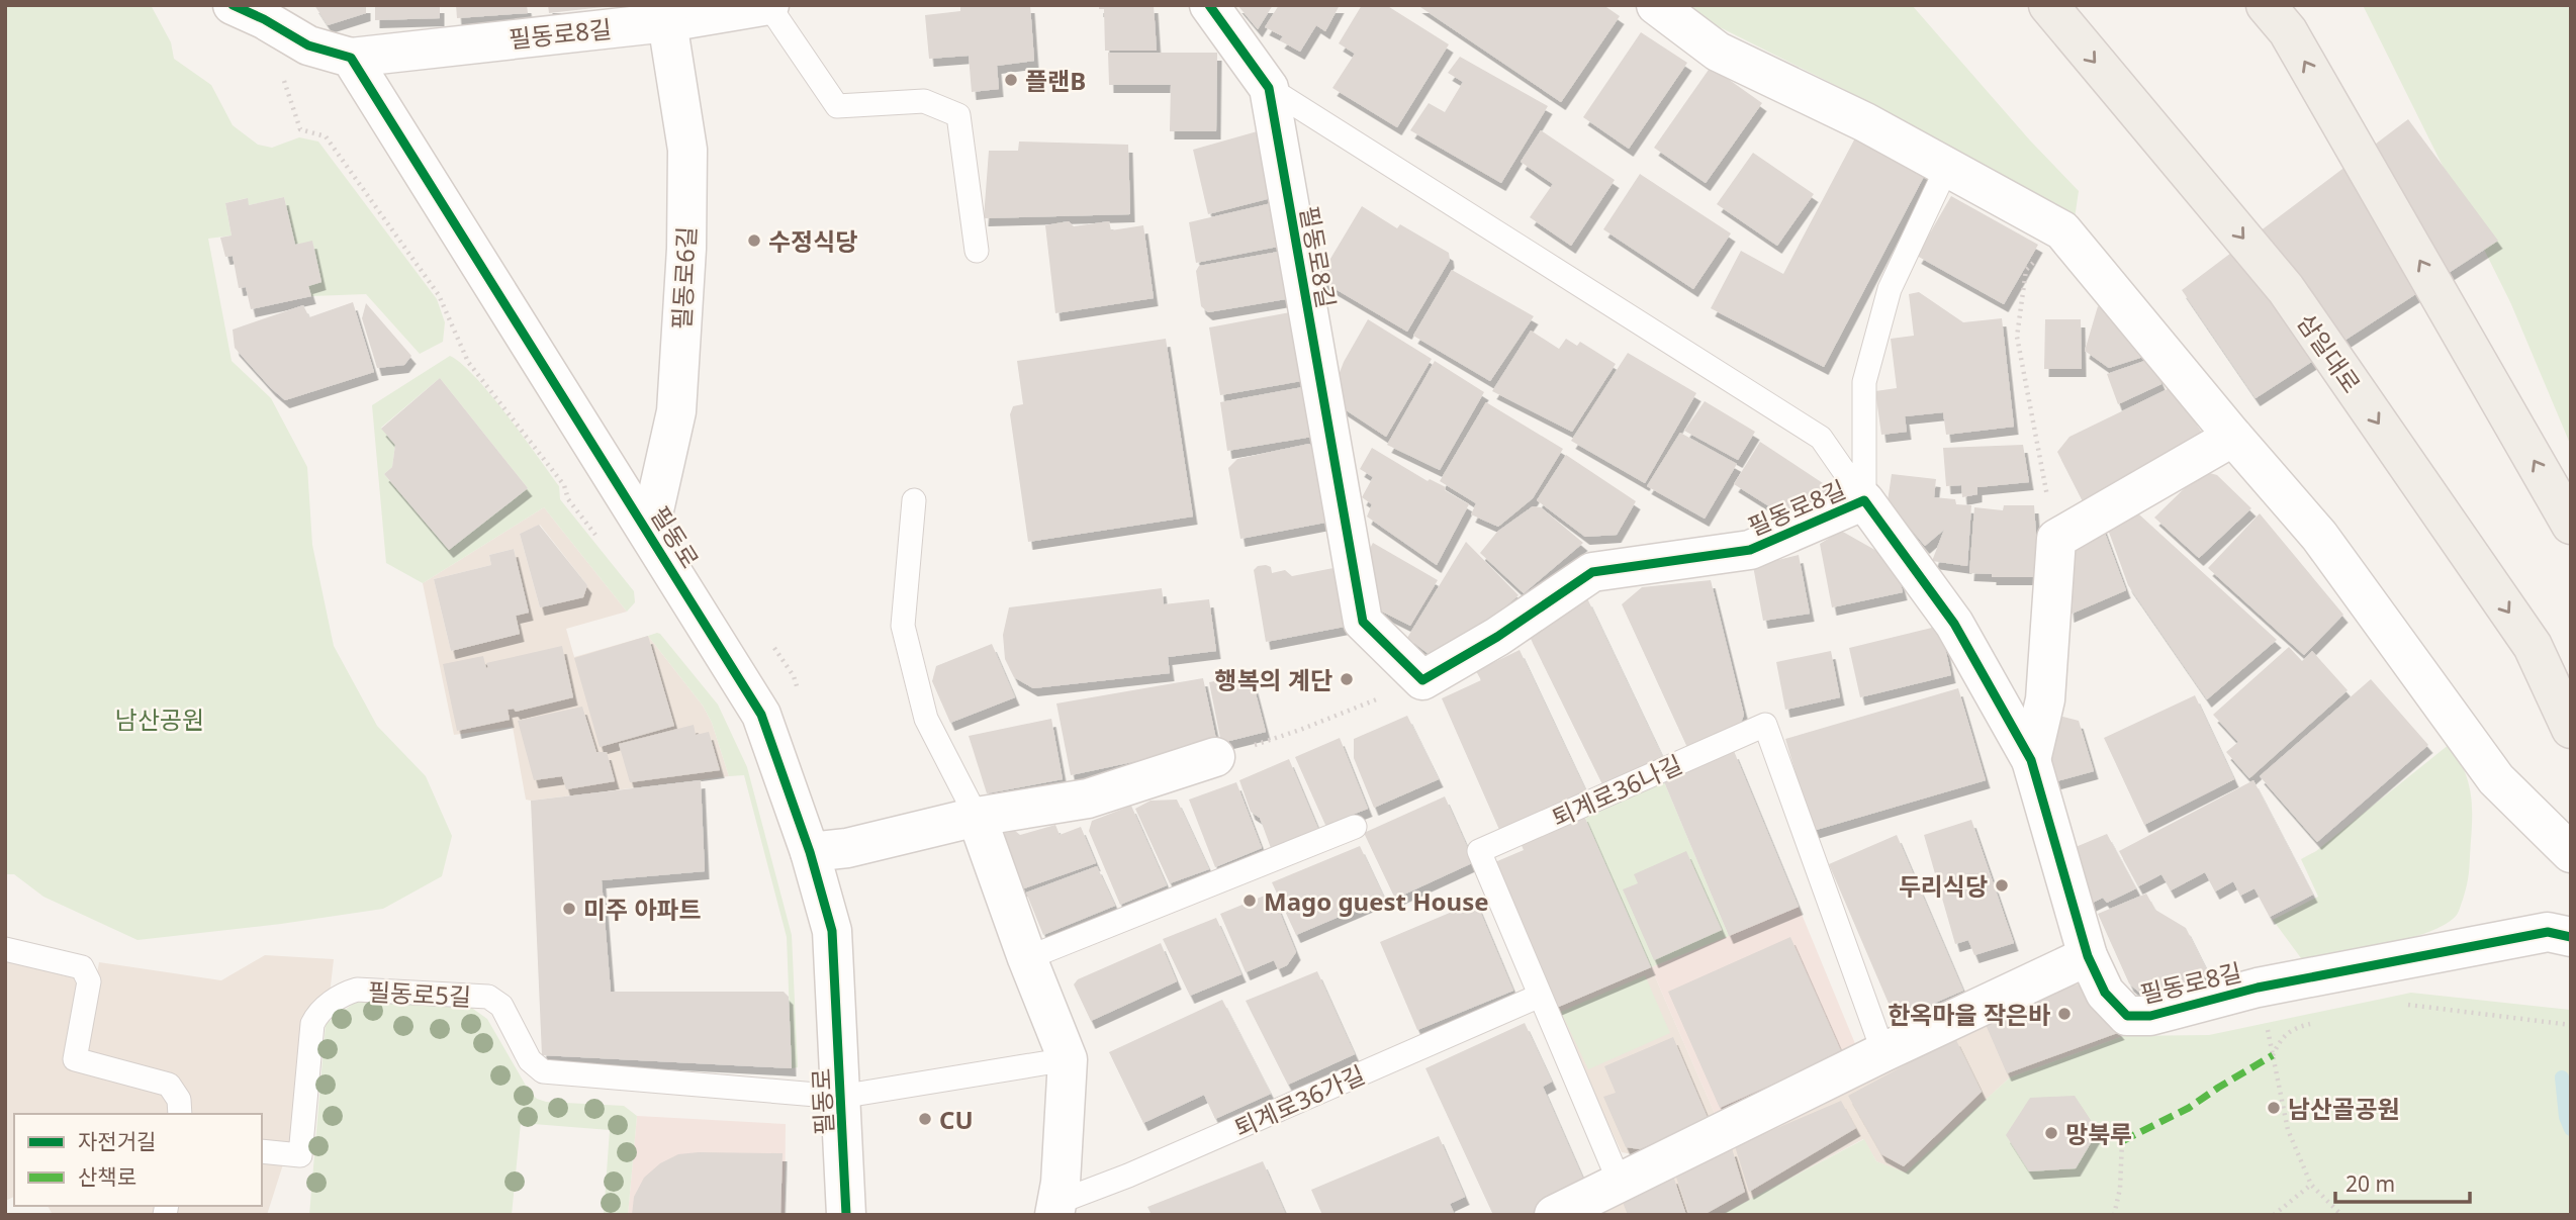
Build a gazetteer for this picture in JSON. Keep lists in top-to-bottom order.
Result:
{
  "streets": {
    "main road": ["삼일대로"],
    "street": [
      "필동로8길",
      "필동로6길",
      "필동로",
      "퇴계로36가길"
    ],
    "lane": ["퇴계로36나길", "필동로5길"]
  },
  "crossings": [
    ["필동로8길", "필동로6길"],
    ["필동로8길", "필동로"],
    ["필동로6길", "필동로"],
    ["필동로", "필동로5길"],
    ["퇴계로36나길", "퇴계로36가길"]
  ],
  "parks": ["남산공원"],
  "places": [
    "플랜B",
    "수정식당",
    "행복의 계단",
    "두리식당",
    "Mago guest House",
    "미주 아파트",
    "한옥마을 작은바",
    "남산골공원",
    "CU",
    "망북루"
  ],
  "legend": ["자전거길", "산책로"],
  "scale_bar": "20 m"
}
